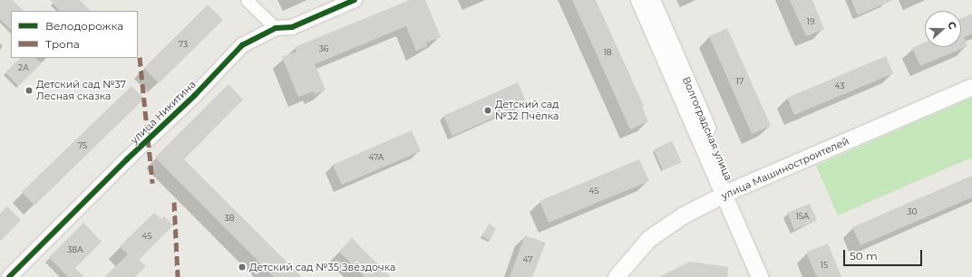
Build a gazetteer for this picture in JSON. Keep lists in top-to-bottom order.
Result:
{
  "streets": {
    "main road": ["Волгоградская улица", "улица Машиностроителей"],
    "street": ["улица Никитина"]
  },
  "crossings": [
    ["Волгоградская улица", "улица Машиностроителей"]
  ],
  "places": ["Детский сад №37 Лесная сказка", "Детский сад №32 Пчёлка", "Детский сад №35 Звёздочка"],
  "house_numbers": [
    "19",
    "73",
    "36",
    "18",
    "2А",
    "17",
    "43",
    "75",
    "47А",
    "45",
    "30",
    "15А",
    "38",
    "45",
    "38А",
    "47",
    "15"
  ],
  "legend": ["Велодорожка", "Тропа"],
  "scale_bar": "50 m",
  "north": "right"
}
